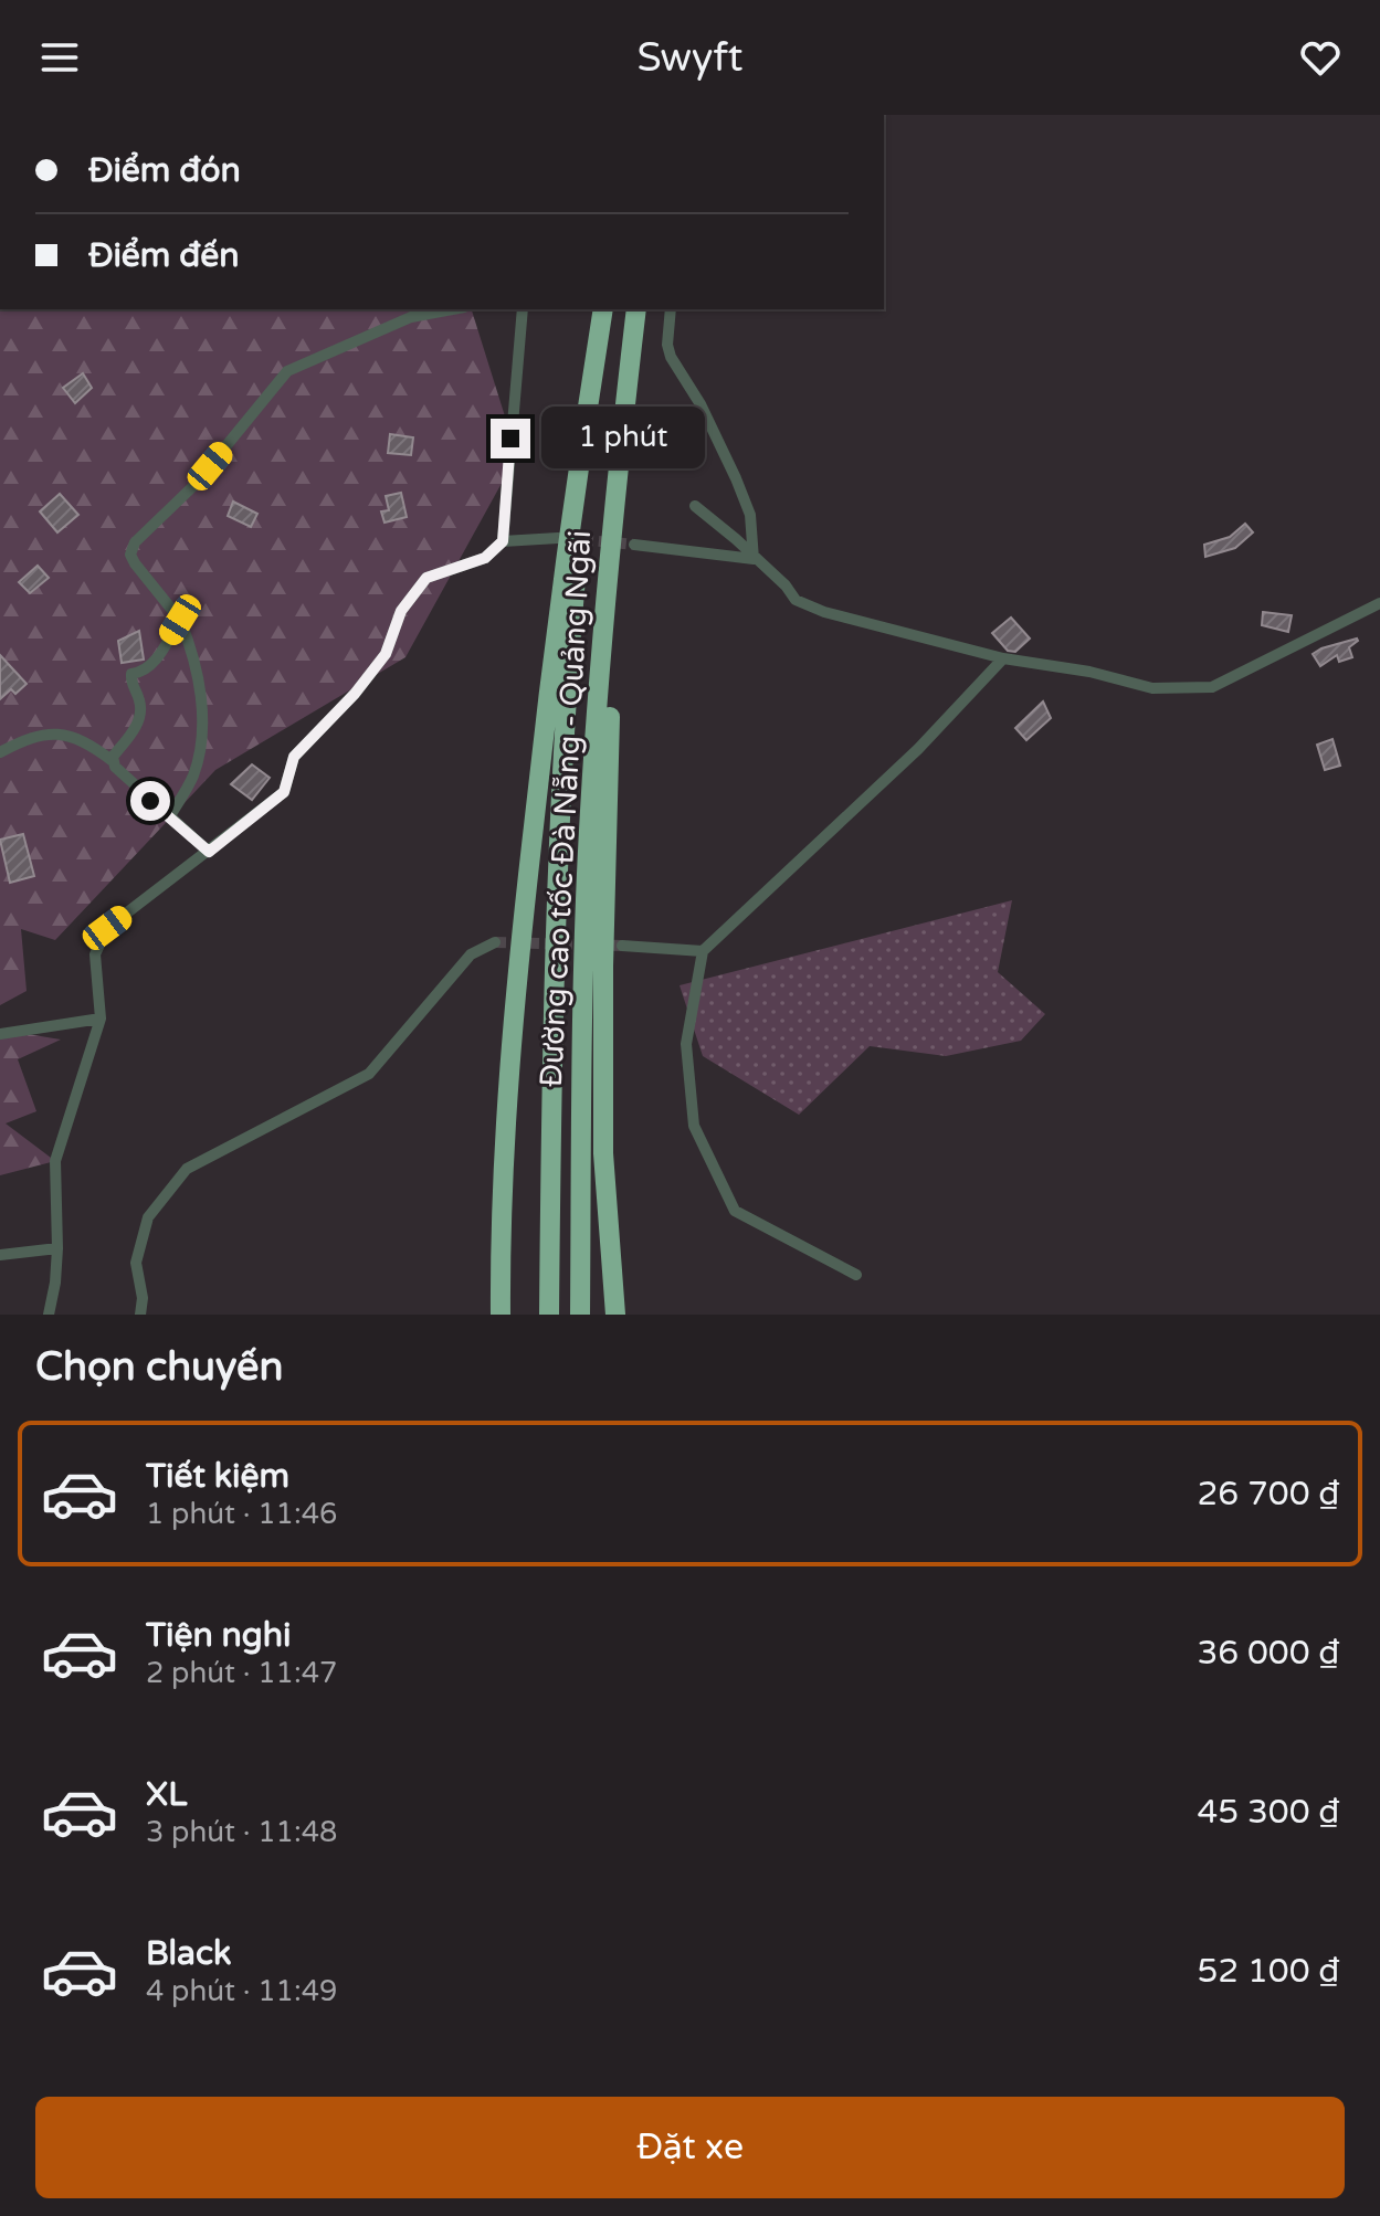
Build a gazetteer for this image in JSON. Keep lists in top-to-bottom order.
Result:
{
  "streets": {
    "highway": ["Đường cao tốc Đà Nẵng - Quảng Ngãi"]
  },
  "page": {
    "header": "Swyft",
    "banner": ["Điểm đón", "Điểm đến"],
    "bubble": "1 phút",
    "heading": "Chọn chuyến",
    "list": [
      {
        "name": "Tiết kiệm",
        "note": "1 phút · 11:46",
        "value": "26 700 ₫"
      },
      {
        "name": "Tiện nghi",
        "note": "2 phút · 11:47",
        "value": "36 000 ₫"
      },
      {
        "name": "XL",
        "note": "3 phút · 11:48",
        "value": "45 300 ₫"
      },
      {
        "name": "Black",
        "note": "4 phút · 11:49",
        "value": "52 100 ₫"
      }
    ],
    "buttons": "Đặt xe"
  }
}
